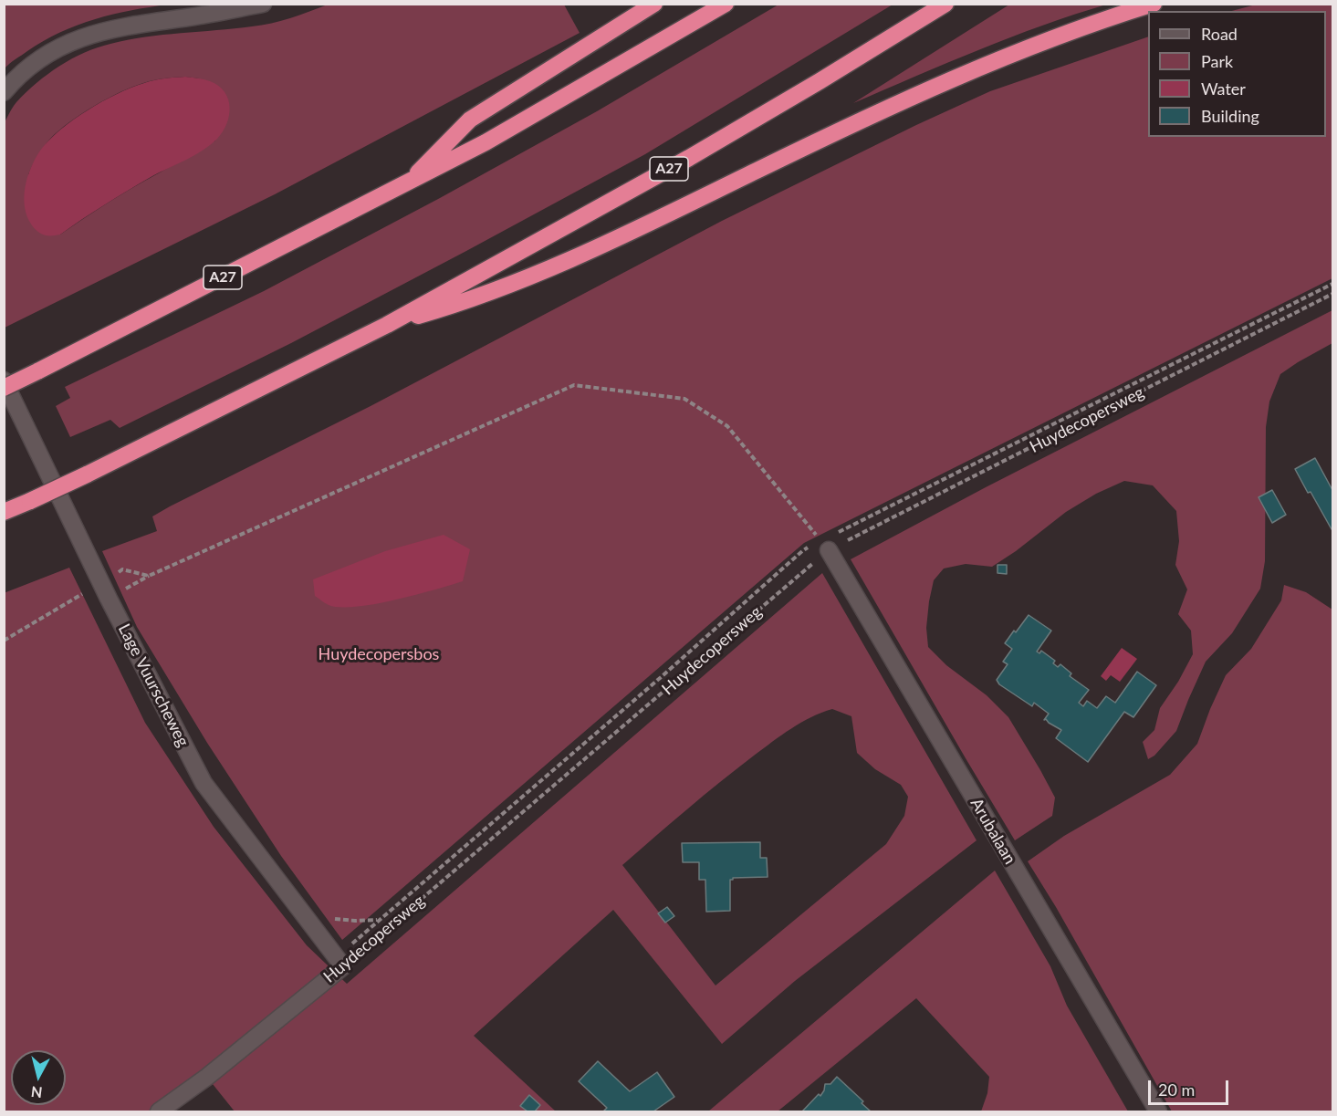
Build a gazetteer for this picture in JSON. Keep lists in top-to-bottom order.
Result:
{
  "streets": {
    "highway": ["A27"],
    "street": ["Huydecopersweg", "Lage Vuurscheweg", "Arubalaan"]
  },
  "crossings": [
    ["Huydecopersweg", "Lage Vuurscheweg"],
    ["Huydecopersweg", "Arubalaan"]
  ],
  "parks": ["Huydecopersbos"],
  "legend": [
    "Road",
    "Park",
    "Water",
    "Building"
  ],
  "scale_bar": "20 m",
  "north": "bottom"
}
